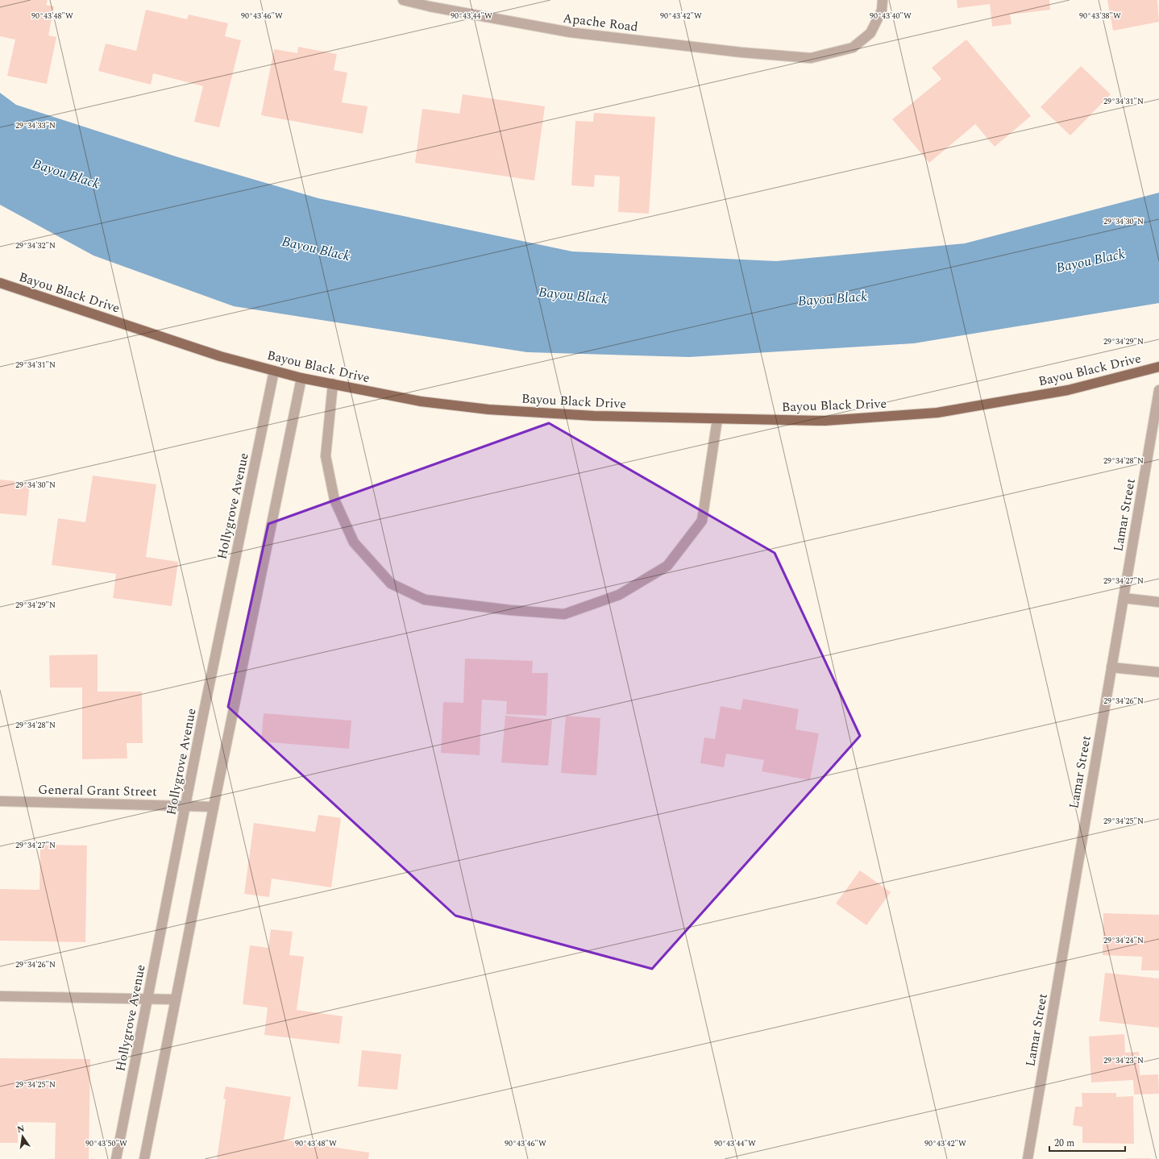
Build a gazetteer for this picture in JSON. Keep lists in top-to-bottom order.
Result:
{
  "streets": {
    "main road": ["Bayou Black Drive"],
    "street": [
      "Apache Road",
      "Hollygrove Avenue",
      "Lamar Street",
      "General Grant Street"
    ]
  },
  "crossings": [
    ["Bayou Black Drive", "Hollygrove Avenue"],
    ["Hollygrove Avenue", "General Grant Street"]
  ],
  "water": ["Bayou Black"],
  "scale_bar": "20 m",
  "north": "top",
  "coordinates": [
    "90°43'48\"W",
    "90°43'46\"W",
    "90°43'44\"W",
    "90°43'42\"W",
    "90°43'40\"W",
    "90°43'38\"W",
    "29°34'31\"N",
    "29°34'33\"N",
    "29°34'30\"N",
    "29°34'32\"N",
    "29°34'29\"N",
    "29°34'28\"N",
    "29°34'27\"N",
    "29°34'26\"N",
    "29°34'25\"N",
    "29°34'24\"N",
    "29°34'23\"N",
    "90°43'50\"W"
  ]
}
